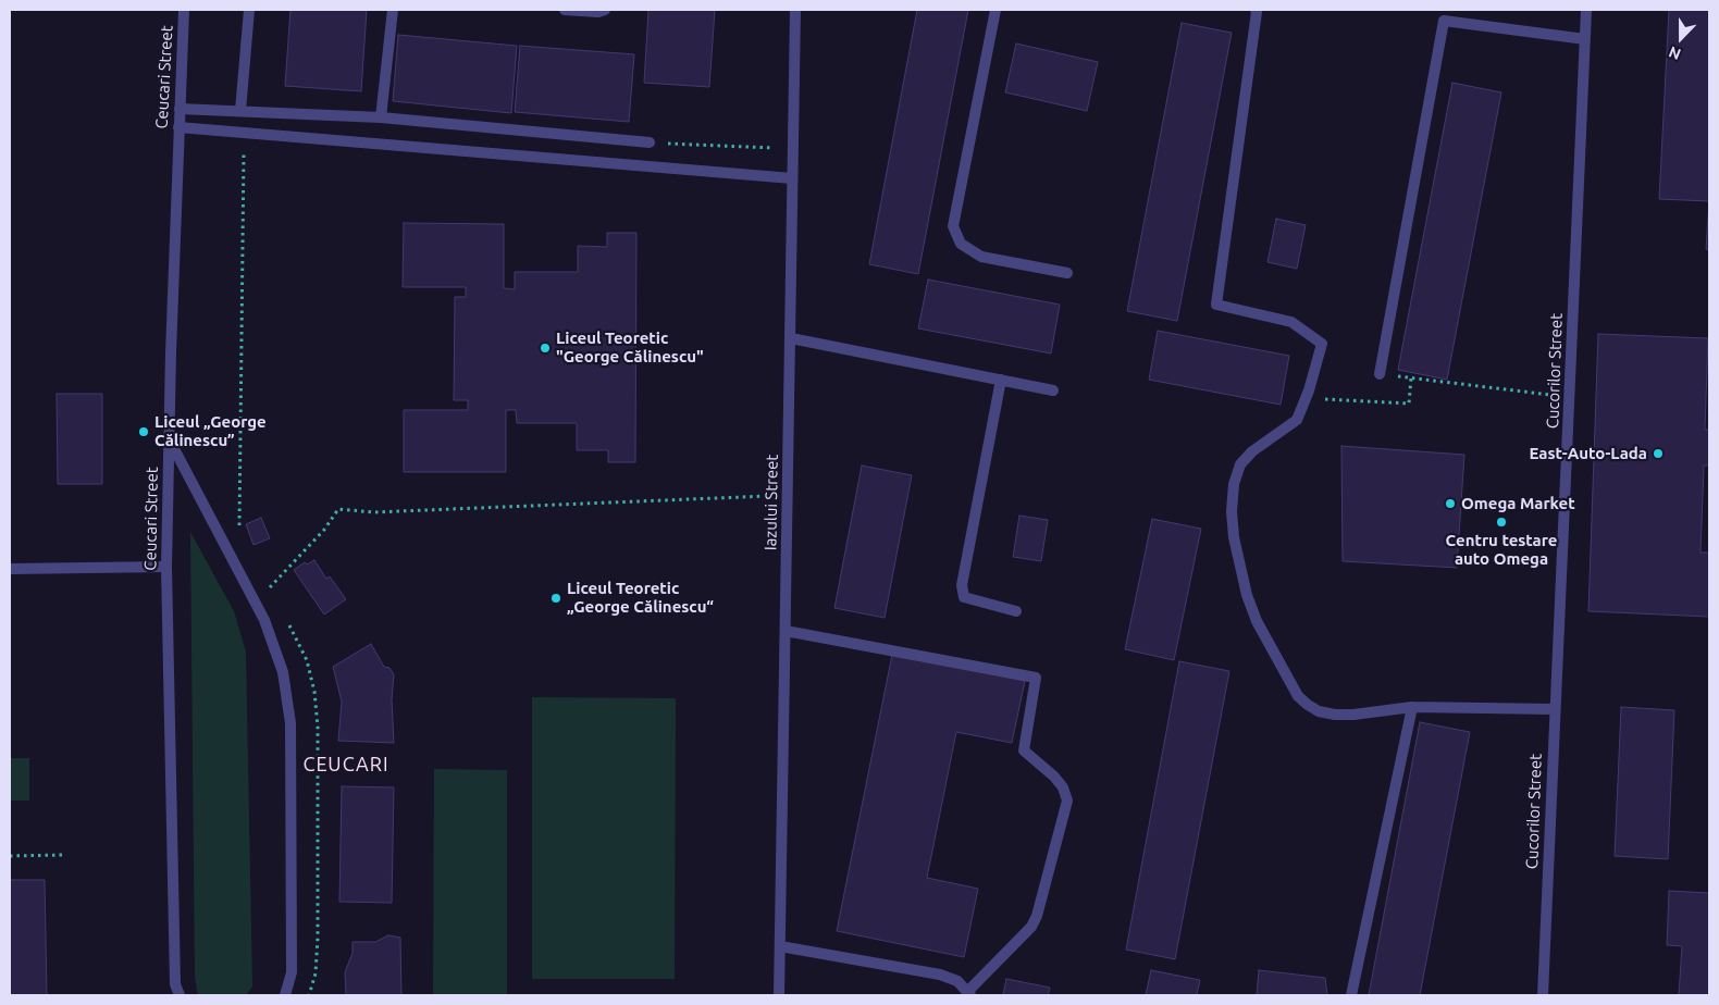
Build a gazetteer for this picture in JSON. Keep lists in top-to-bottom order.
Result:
{
  "streets": {
    "street": ["Ceucari Street", "Cucorilor Street", "Iazului Street"]
  },
  "districts": ["CEUCARI"],
  "places": [
    "Liceul Teoretic \"George Călinescu\"",
    "Liceul „George Călinescu”",
    "East-Auto-Lada",
    "Omega Market",
    "Centru testare auto Omega",
    "Liceul Teoretic „George Călinescu“"
  ],
  "north": "bottom"
}
